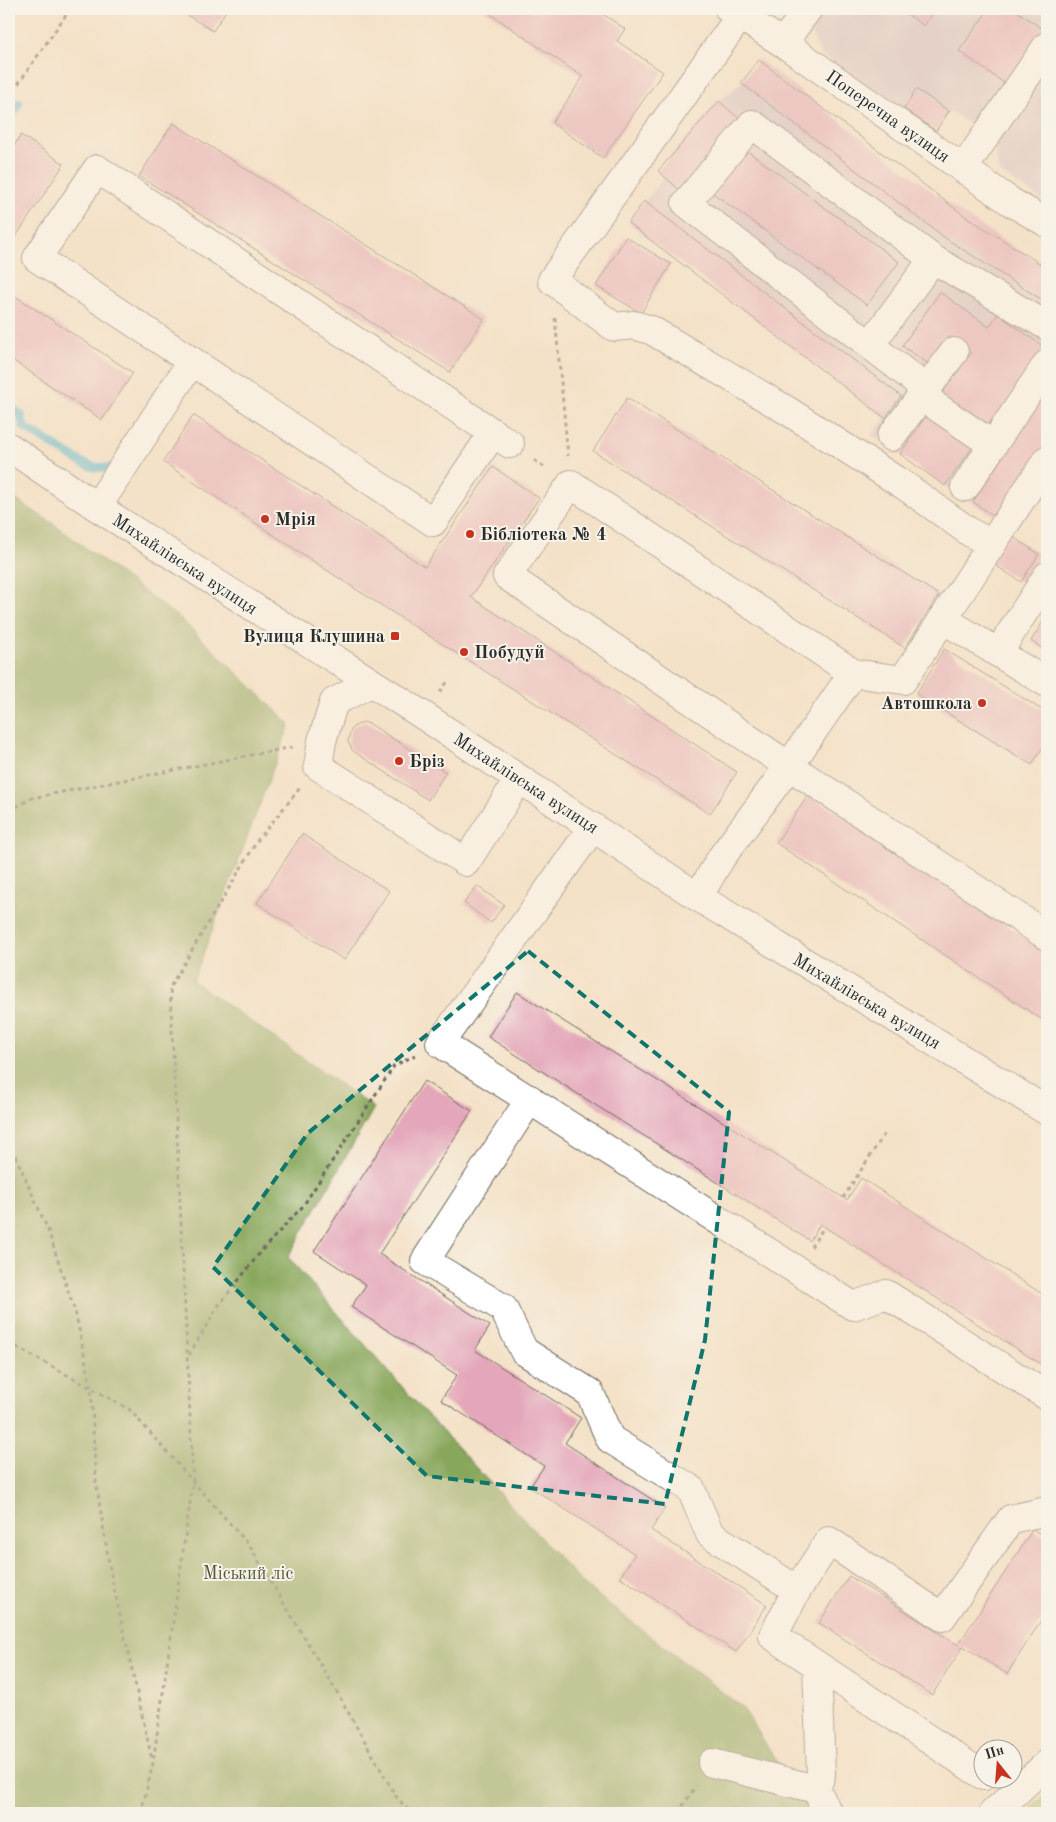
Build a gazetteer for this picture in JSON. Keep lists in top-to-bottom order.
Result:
{
  "streets": {
    "main road": ["Поперечна вулиця", "Михайлівська вулиця"]
  },
  "parks": ["Міський ліс"],
  "places": {
    "other": [
      "Мрія",
      "Бібліотека № 4",
      "Побудуй",
      "Автошкола",
      "Бріз"
    ],
    "transit": ["Вулиця Клушина"]
  },
  "north": "top"
}
